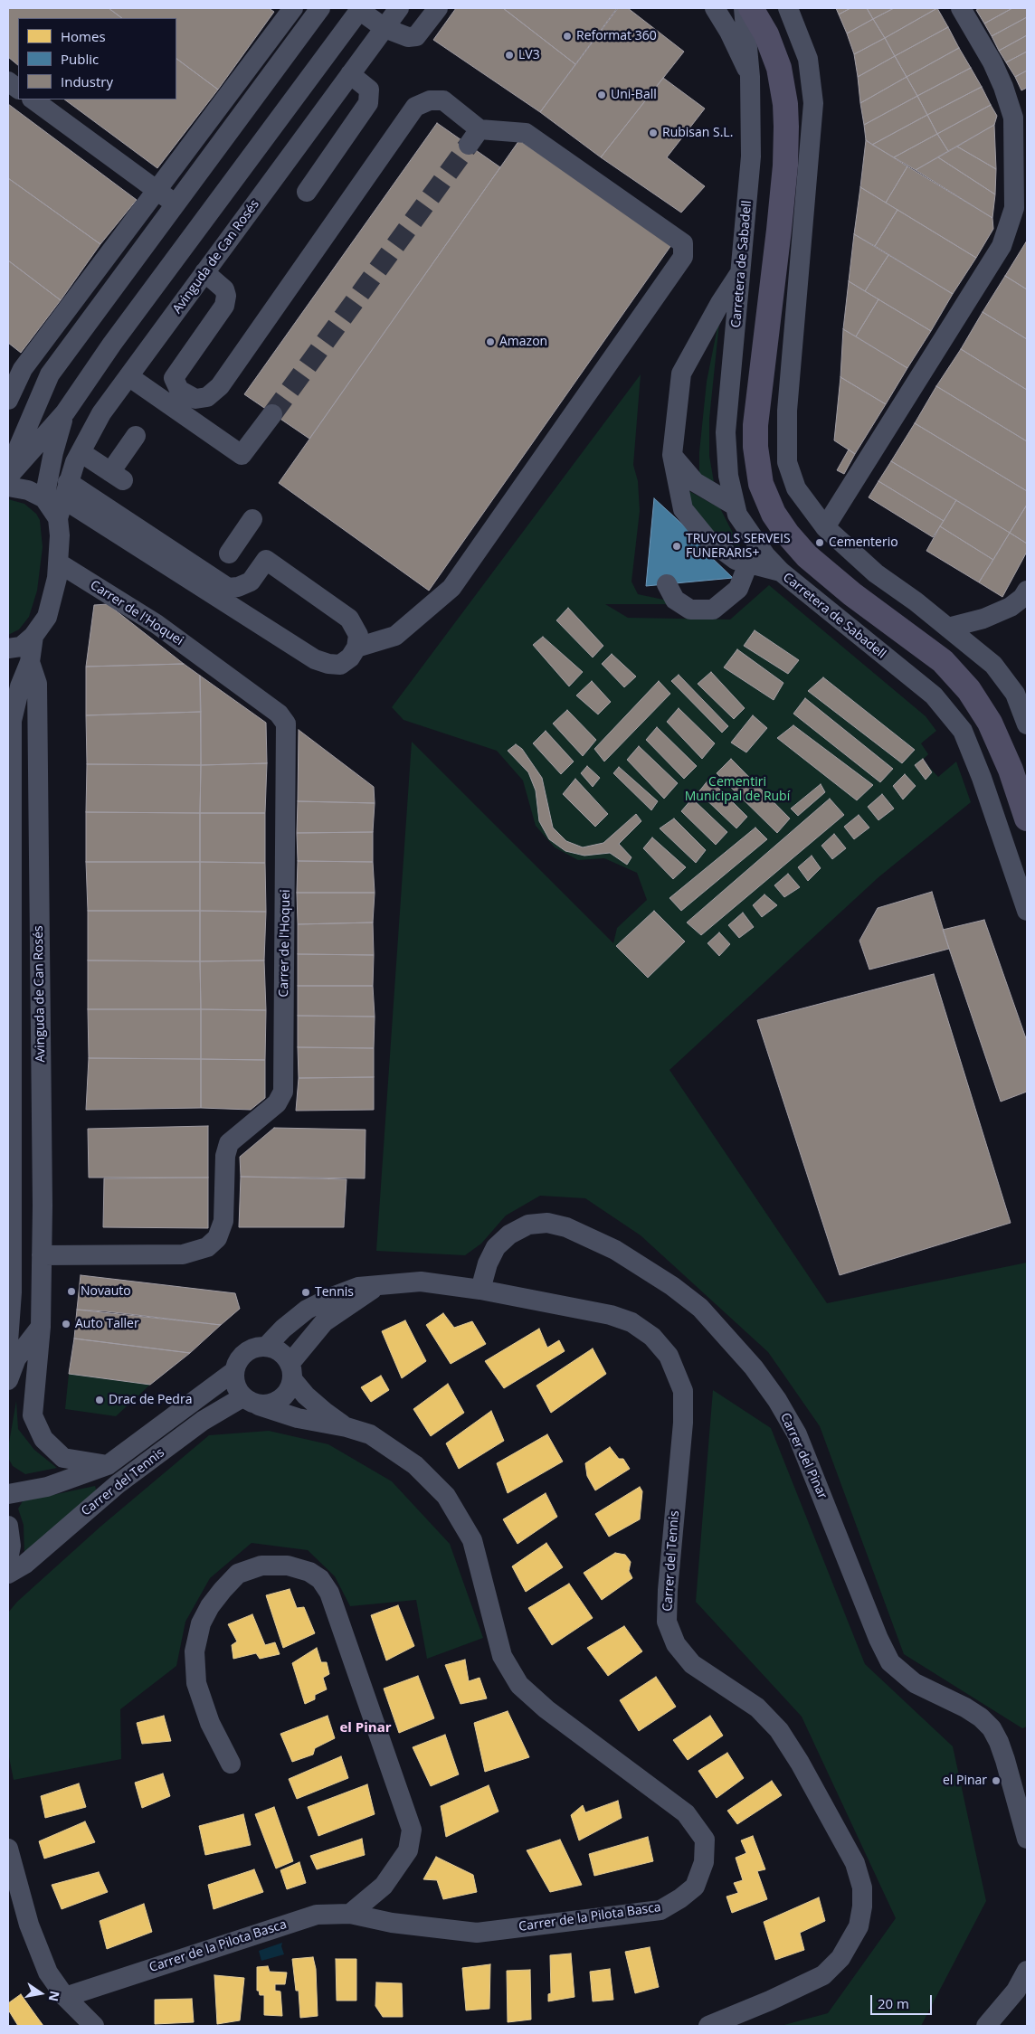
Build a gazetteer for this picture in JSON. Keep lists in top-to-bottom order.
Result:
{
  "streets": {
    "street": [
      "Avinguda de Can Rosés",
      "Carretera de Sabadell",
      "Carrer de l'Hoquei",
      "Carrer del Pinar",
      "Carrer del Tennis",
      "Carrer de la Pilota Basca"
    ]
  },
  "crossings": [
    ["Avinguda de Can Rosés", "Carrer de l'Hoquei"],
    ["Avinguda de Can Rosés", "Carrer del Tennis"],
    ["Carrer del Pinar", "Carrer del Tennis"],
    ["Carrer del Tennis", "Carrer de la Pilota Basca"]
  ],
  "districts": ["el Pinar"],
  "parks": ["Cementiri Municipal de Rubí"],
  "places": [
    "Reformat 360",
    "LV3",
    "Uni-Ball",
    "Rubisan S.L.",
    "Amazon",
    "Cementerio",
    "TRUYOLS SERVEIS FUNERARIS+",
    "Novauto",
    "Tennis",
    "Auto Taller",
    "Drac de Pedra",
    "el Pinar"
  ],
  "legend": ["Homes", "Public", "Industry"],
  "scale_bar": "20 m",
  "north": "right"
}
